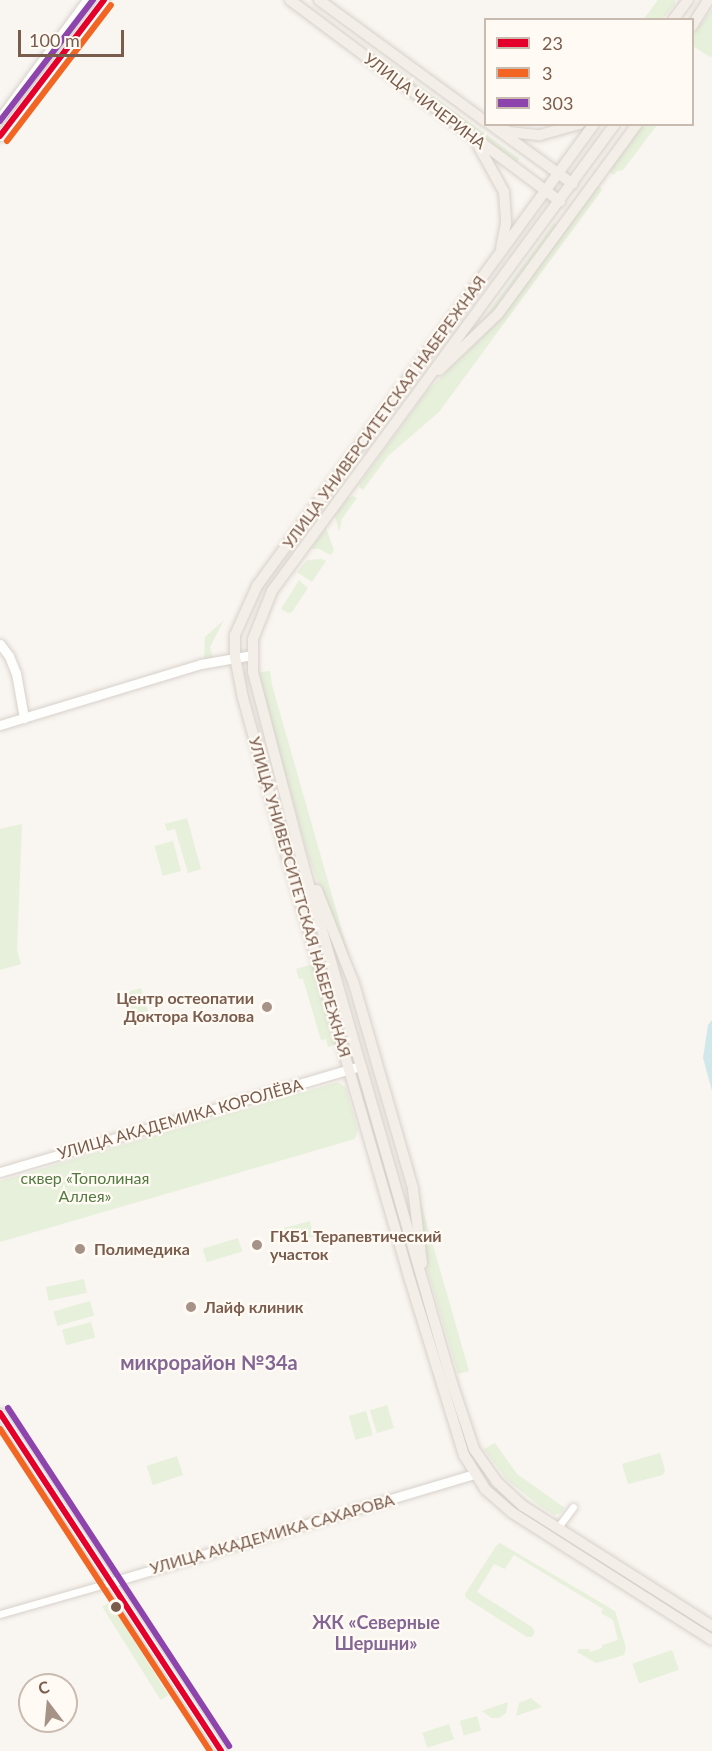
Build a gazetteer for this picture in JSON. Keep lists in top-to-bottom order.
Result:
{
  "streets": {
    "main road": ["УЛИЦА ЧИЧЕРИНА", "УЛИЦА УНИВЕРСИТЕТСКАЯ НАБЕРЕЖНАЯ"],
    "street": ["УЛИЦА АКАДЕМИКА КОРОЛЁВА", "УЛИЦА АКАДЕМИКА САХАРОВА"]
  },
  "crossings": [
    ["УЛИЦА ЧИЧЕРИНА", "УЛИЦА УНИВЕРСИТЕТСКАЯ НАБЕРЕЖНАЯ"],
    ["УЛИЦА УНИВЕРСИТЕТСКАЯ НАБЕРЕЖНАЯ", "УЛИЦА АКАДЕМИКА КОРОЛЁВА"],
    ["УЛИЦА УНИВЕРСИТЕТСКАЯ НАБЕРЕЖНАЯ", "УЛИЦА АКАДЕМИКА САХАРОВА"]
  ],
  "districts": ["микрорайон №34а", "ЖК «Северные Шершни»"],
  "parks": ["сквер «Тополиная Аллея»"],
  "places": [
    "Центр остеопатии Доктора Козлова",
    "ГКБ1 Терапевтический участок",
    "Полимедика",
    "Лайф клиник"
  ],
  "lines": ["transit line 23", "transit line 303", "transit line 3"],
  "legend": ["23", "3", "303"],
  "scale_bar": "100 m",
  "north": "top"
}
